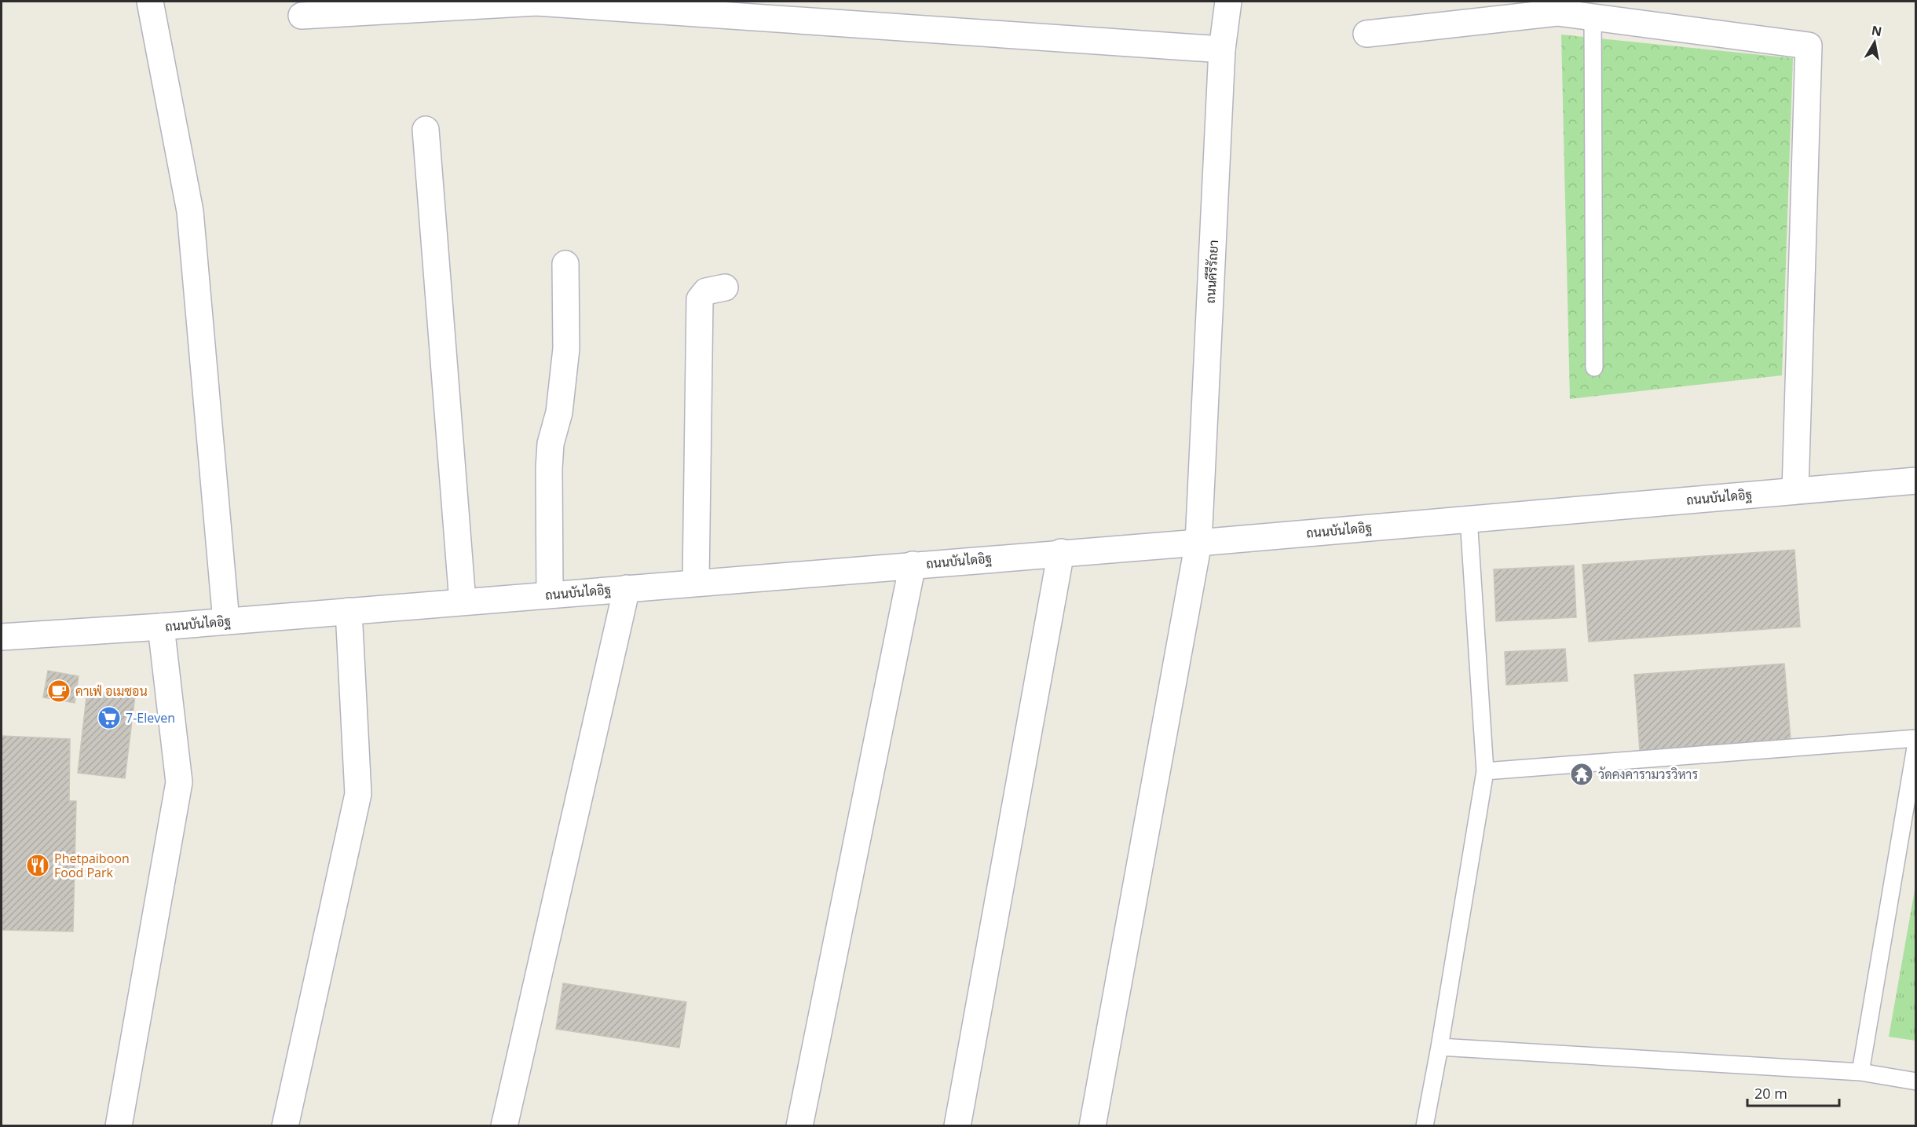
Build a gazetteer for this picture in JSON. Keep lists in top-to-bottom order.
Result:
{
  "streets": {
    "street": ["ถนนคีรีรัถยา", "ถนนบันไดอิฐ"]
  },
  "crossings": [
    ["ถนนคีรีรัถยา", "ถนนบันไดอิฐ"]
  ],
  "places": {
    "cafe": ["คาเฟ่ อเมซอน"],
    "supermarket": ["7-Eleven"],
    "temple": ["วัดคงคารามวรวิหาร"],
    "restaurant": ["Phetpaiboon Food Park"]
  },
  "scale_bar": "20 m",
  "north": "top"
}
